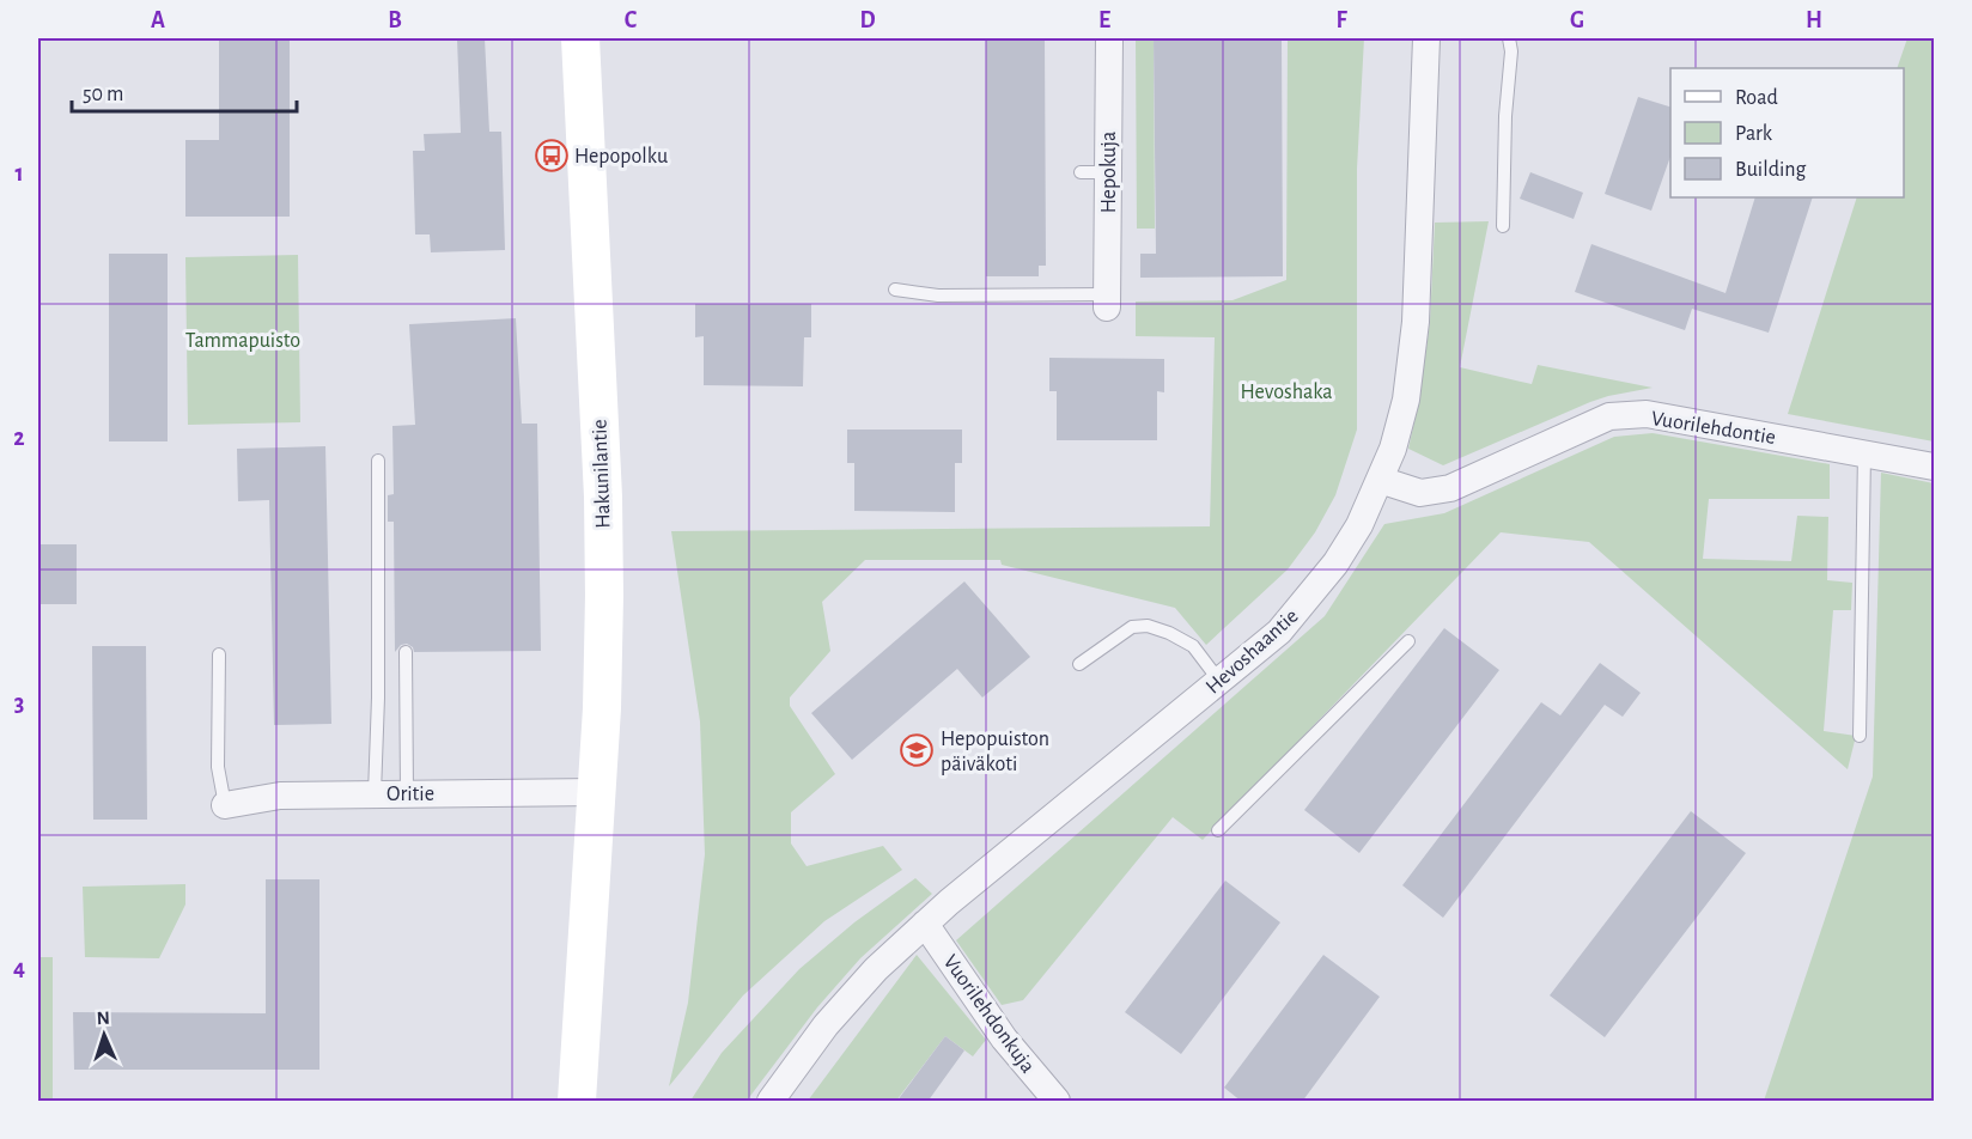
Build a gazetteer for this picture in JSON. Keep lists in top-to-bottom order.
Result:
{
  "streets": {
    "main road": ["Hakunilantie"],
    "street": [
      "Hepokuja",
      "Vuorilehdontie",
      "Hevoshaantie",
      "Oritie",
      "Vuorilehdonkuja"
    ]
  },
  "crossings": [
    ["Vuorilehdontie", "Hevoshaantie"],
    ["Hakunilantie", "Oritie"],
    ["Hevoshaantie", "Vuorilehdonkuja"]
  ],
  "parks": ["Tammapuisto", "Hevoshaka"],
  "places": {
    "bus stop": ["Hepopolku"],
    "school or university": ["Hepopuiston päiväkoti"]
  },
  "legend": ["Road", "Park", "Building"],
  "scale_bar": "50 m",
  "north": "top",
  "grid": {
    "columns": [
      "A",
      "B",
      "C",
      "D",
      "E",
      "F",
      "G",
      "H"
    ],
    "rows": [
      "1",
      "2",
      "3",
      "4"
    ]
  }
}
